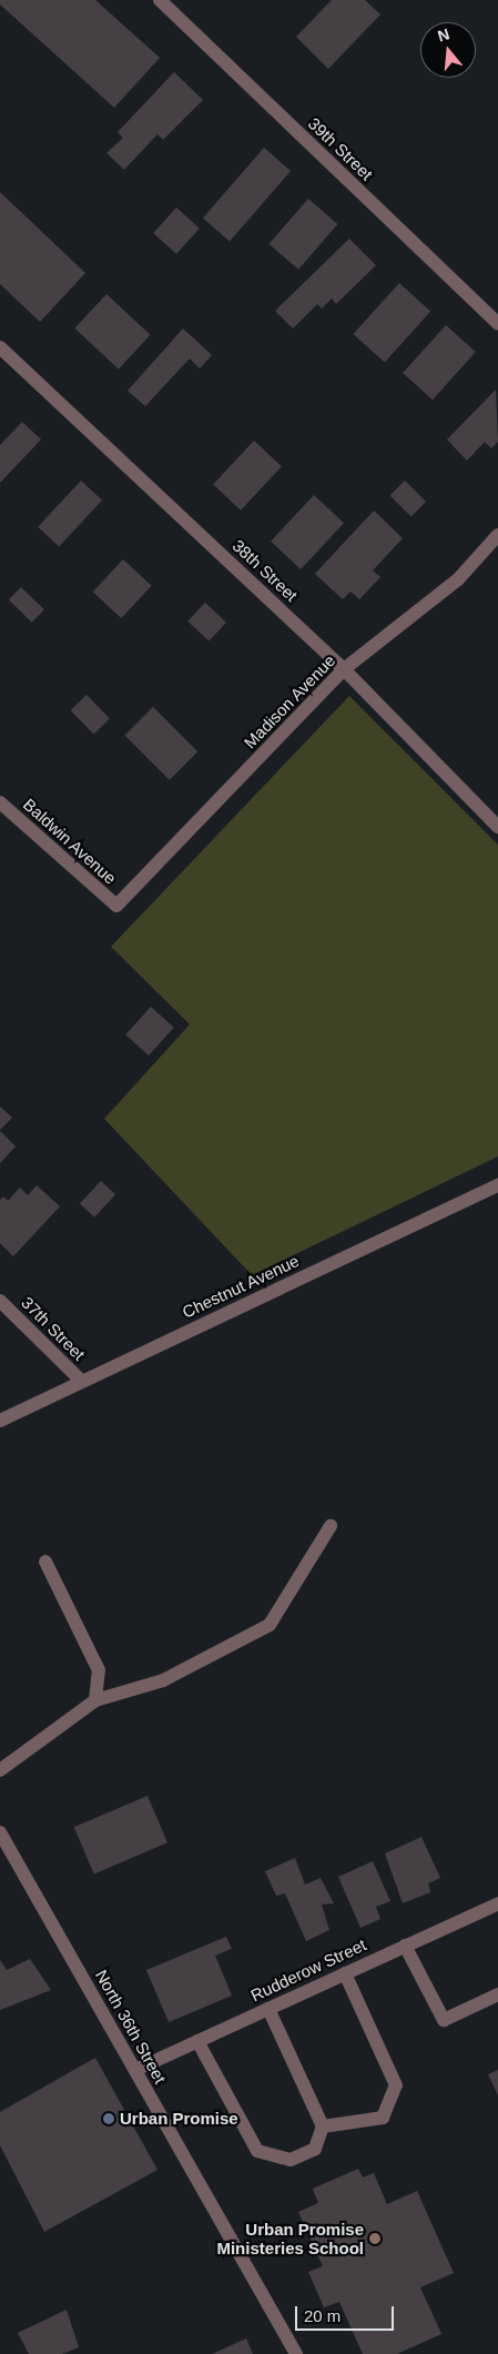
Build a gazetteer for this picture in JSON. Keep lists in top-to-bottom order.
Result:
{
  "streets": {
    "street": [
      "39th Street",
      "38th Street",
      "Madison Avenue",
      "Baldwin Avenue",
      "Chestnut Avenue",
      "37th Street",
      "Rudderow Street",
      "North 36th Street"
    ]
  },
  "crossings": [
    ["38th Street", "Madison Avenue"],
    ["Madison Avenue", "Baldwin Avenue"],
    ["Chestnut Avenue", "37th Street"],
    ["Rudderow Street", "North 36th Street"]
  ],
  "places": ["Urban Promise", "Urban Promise Ministeries School"],
  "scale_bar": "20 m",
  "north": "top"
}
